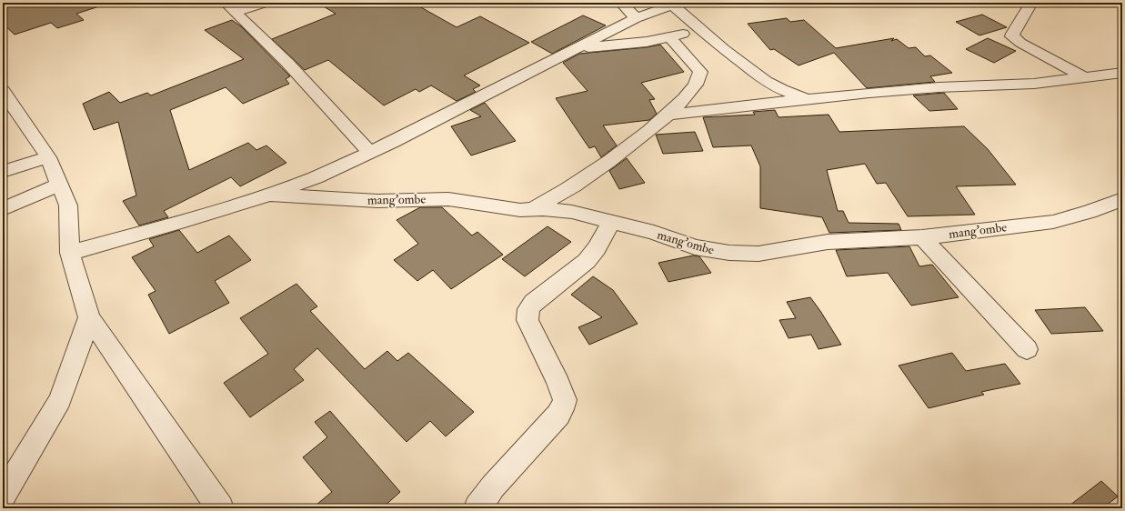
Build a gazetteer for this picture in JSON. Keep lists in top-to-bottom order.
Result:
{
  "streets": {
    "street": ["mang'ombe"]
  }
}
